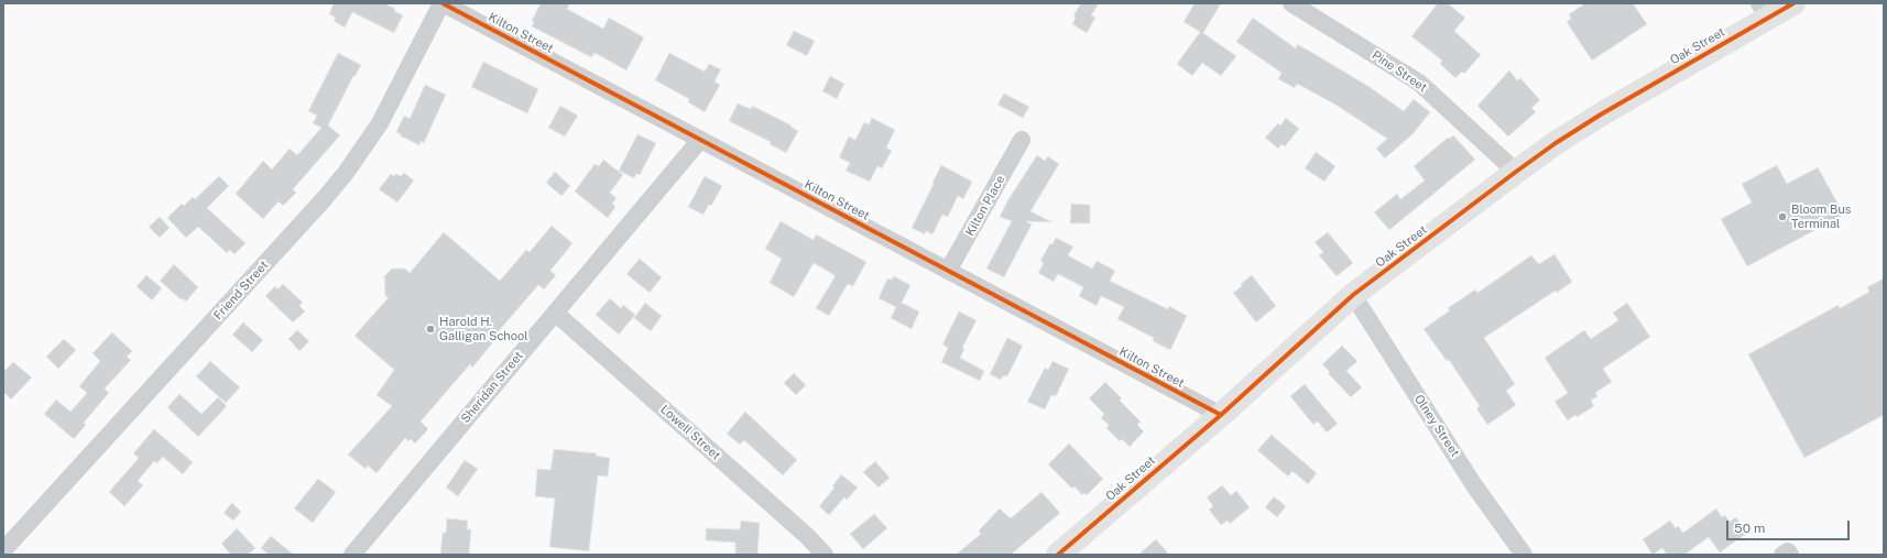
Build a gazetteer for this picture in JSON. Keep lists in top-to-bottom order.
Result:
{
  "streets": {
    "street": [
      "Kilton Street",
      "Oak Street",
      "Pine Street",
      "Kilton Place",
      "Friend Street",
      "Sheridan Street",
      "Olney Street",
      "Lowell Street"
    ]
  },
  "crossings": [
    ["Kilton Street", "Oak Street"],
    ["Kilton Street", "Kilton Place"],
    ["Kilton Street", "Friend Street"],
    ["Kilton Street", "Sheridan Street"],
    ["Oak Street", "Pine Street"],
    ["Oak Street", "Olney Street"],
    ["Sheridan Street", "Lowell Street"]
  ],
  "places": ["Bloom Bus Terminal", "Harold H. Galligan School"],
  "scale_bar": "50 m"
}
